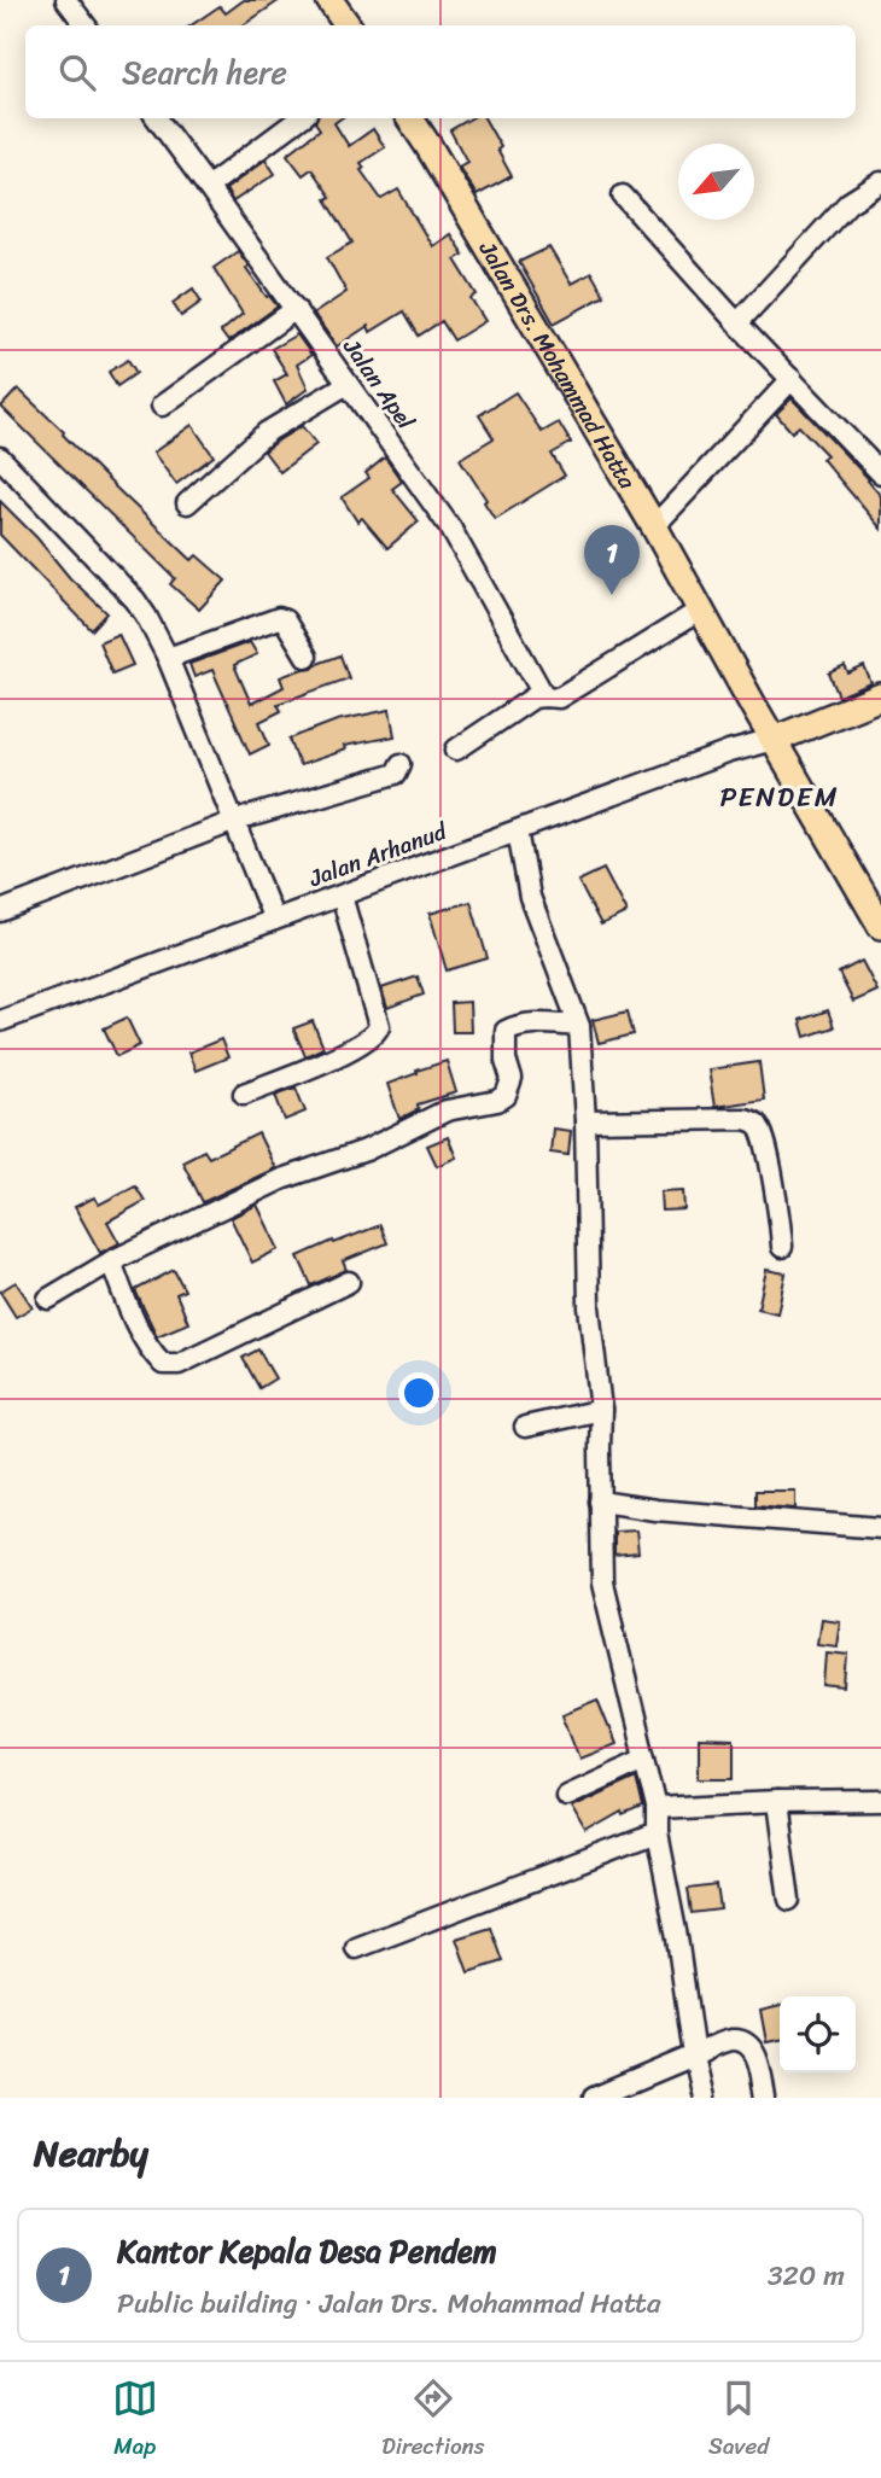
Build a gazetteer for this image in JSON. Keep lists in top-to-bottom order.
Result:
{
  "streets": {
    "main road": ["Jalan Drs. Mohammad Hatta"],
    "street": ["Jalan Apel", "Jalan Arhanud"]
  },
  "crossings": [
    ["Jalan Drs. Mohammad Hatta", "Jalan Arhanud"]
  ],
  "districts": ["PENDEM"],
  "north": "bottom left",
  "page": {
    "search": "Search here",
    "pins": "1",
    "heading": "Nearby",
    "list": [
      {
        "mark": "1",
        "name": "Kantor Kepala Desa Pendem",
        "note": "Public building · Jalan Drs. Mohammad Hatta",
        "value": "320 m"
      }
    ],
    "nav": ["Map", "Directions", "Saved"]
  }
}
